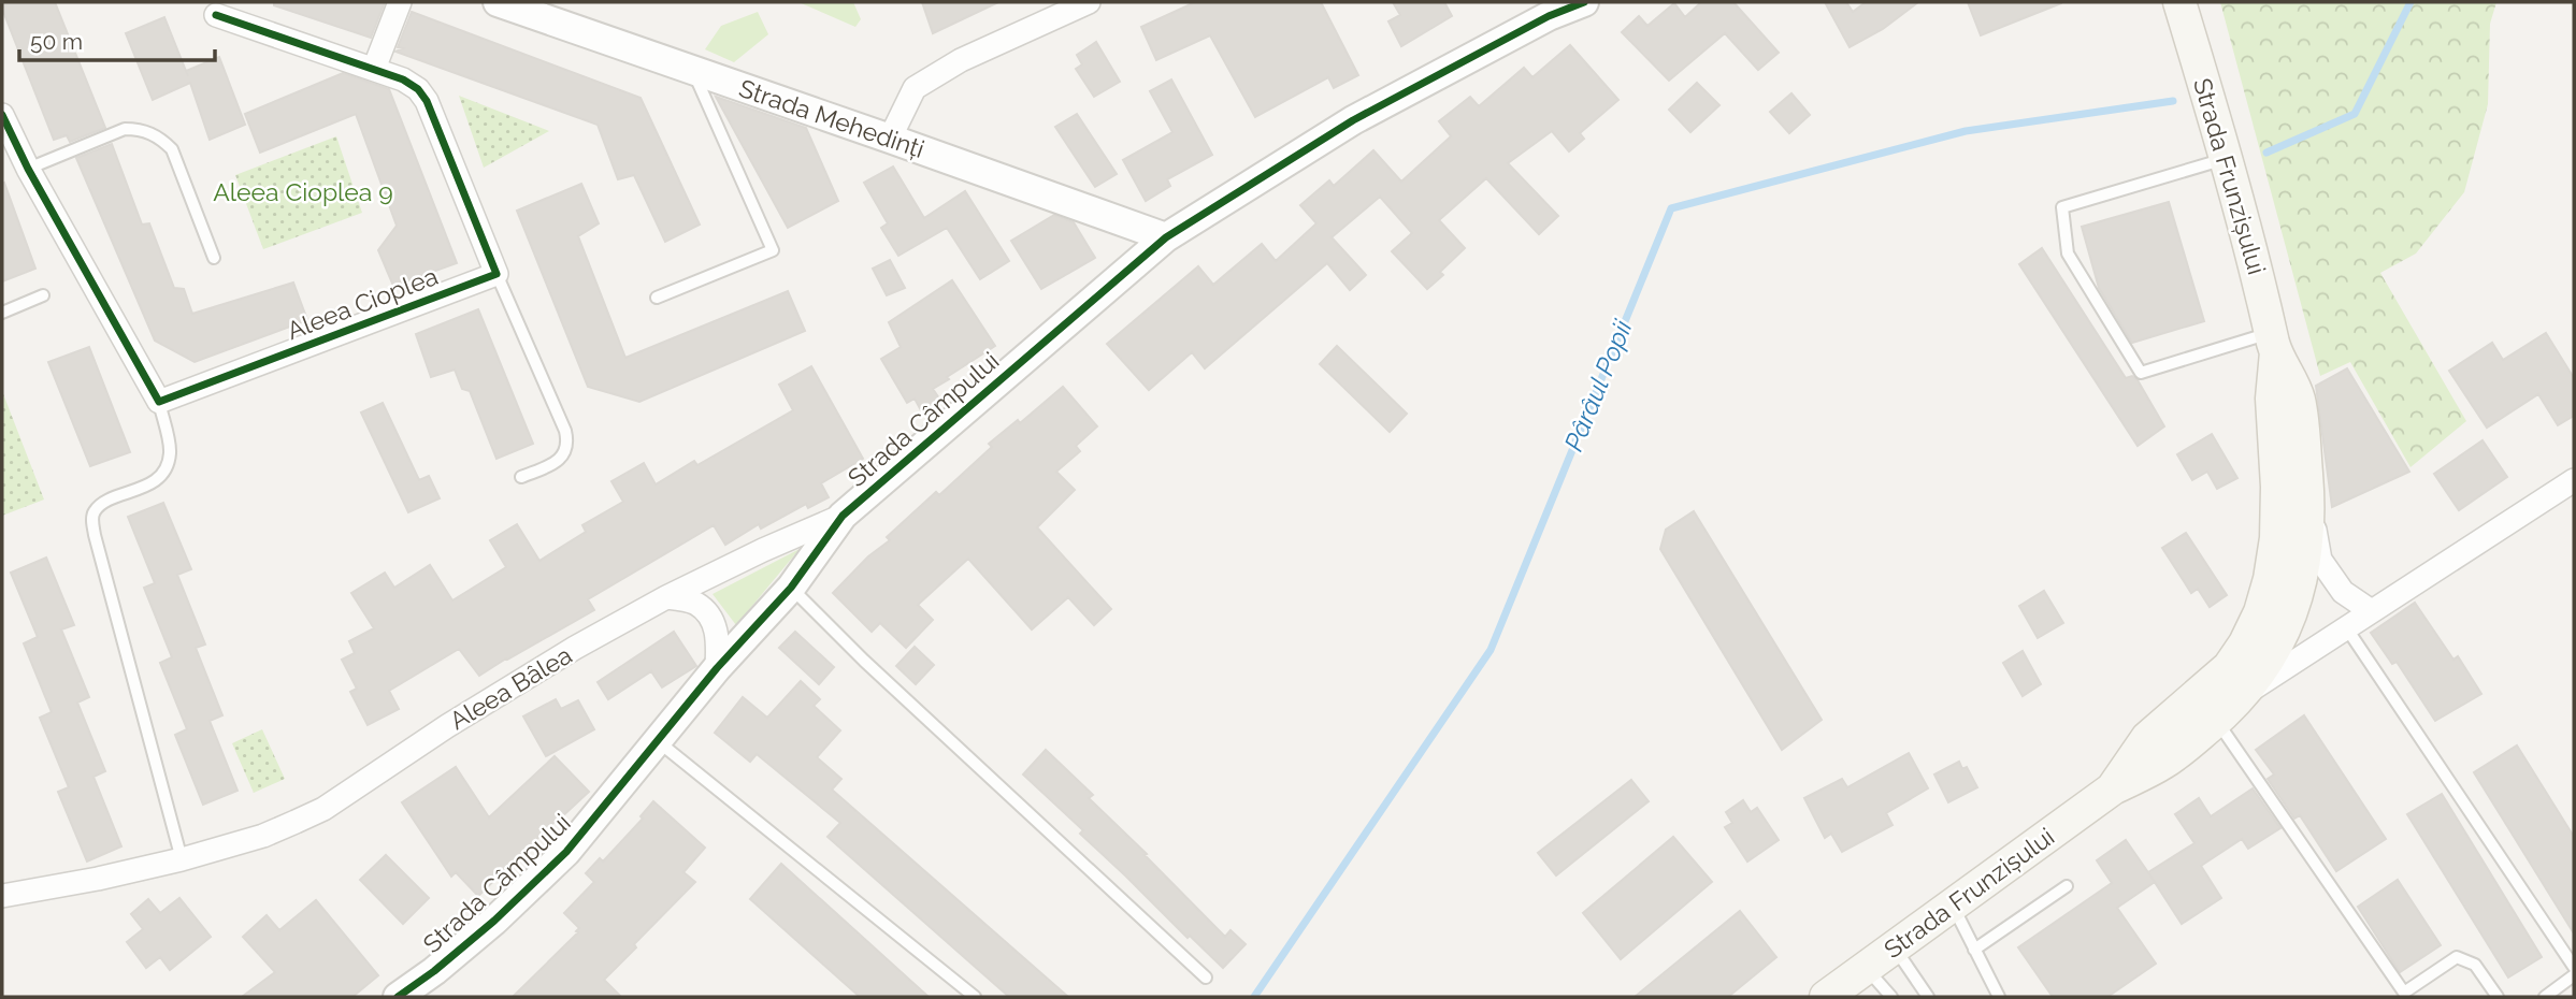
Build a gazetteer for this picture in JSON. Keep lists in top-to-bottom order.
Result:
{
  "streets": {
    "main road": ["Strada Frunzișului"],
    "street": [
      "Strada Mehedinți",
      "Aleea Cioplea",
      "Strada Câmpului",
      "Aleea Bâlea"
    ]
  },
  "crossings": [
    ["Strada Mehedinți", "Strada Câmpului"],
    ["Strada Câmpului", "Aleea Bâlea"]
  ],
  "water": ["Pârâul Popii"],
  "parks": ["Aleea Cioplea 9"],
  "scale_bar": "50 m"
}
